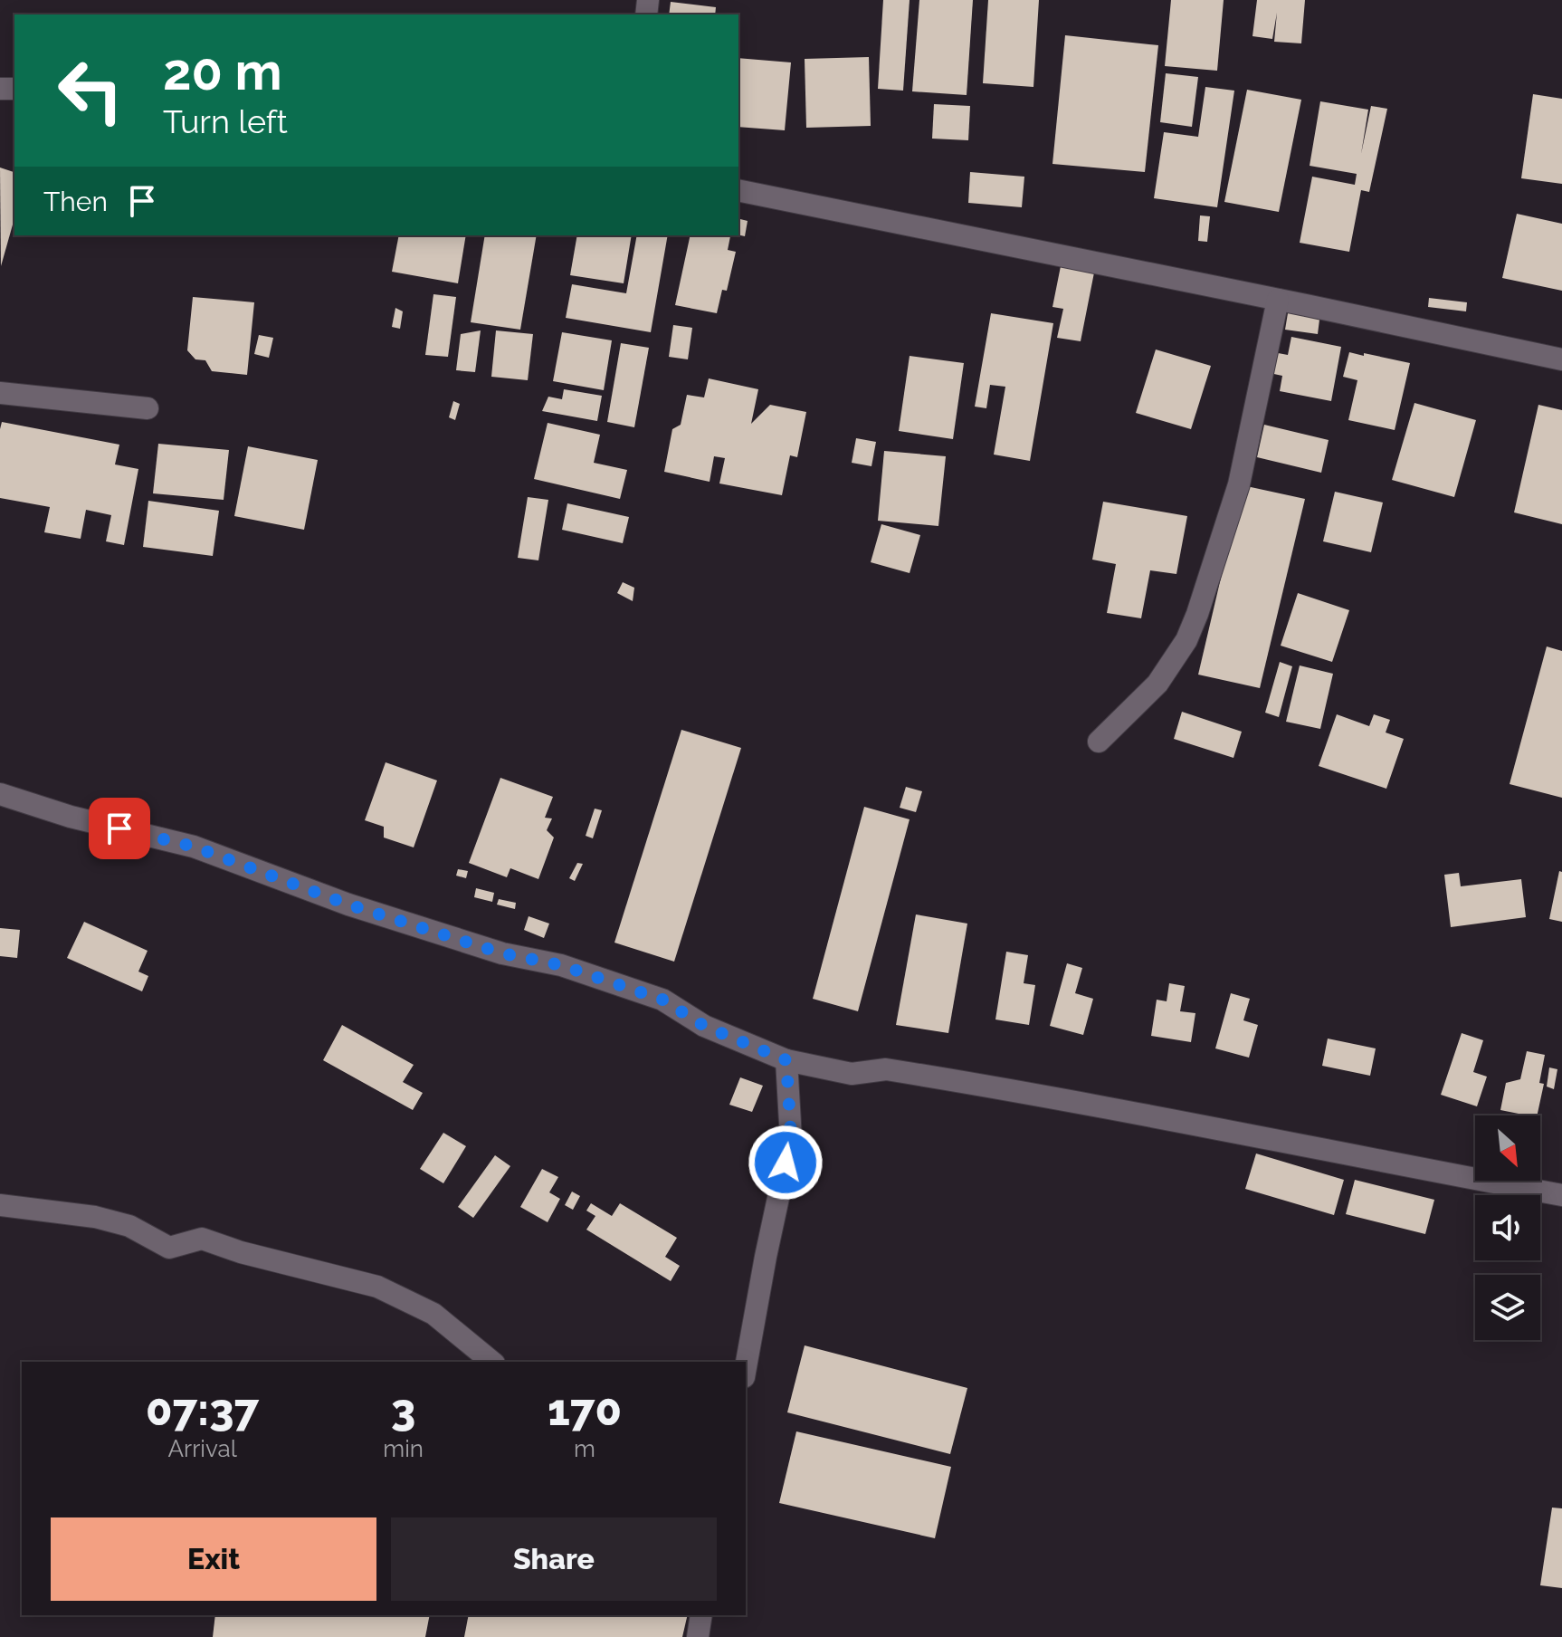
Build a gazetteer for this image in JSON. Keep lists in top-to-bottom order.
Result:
{
  "north": "bottom right",
  "page": {
    "turn": ["20 m", "Turn left"],
    "then": "Then",
    "eta": [
      "07:37",
      "Arrival",
      "3",
      "min",
      "170",
      "m"
    ],
    "buttons": ["Exit", "Share"]
  }
}
